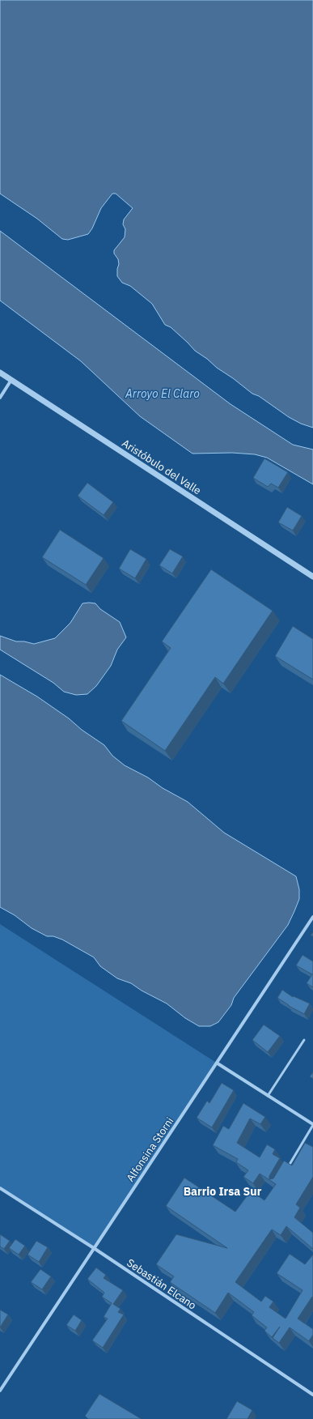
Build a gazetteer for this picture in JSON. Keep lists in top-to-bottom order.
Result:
{
  "streets": {
    "street": ["Aristóbulo del Valle", "Alfonsina Storni", "Sebastián Elcano"]
  },
  "crossings": [
    ["Alfonsina Storni", "Sebastián Elcano"]
  ],
  "districts": ["Barrio Irsa Sur"],
  "water": ["Arroyo El Claro"]
}
